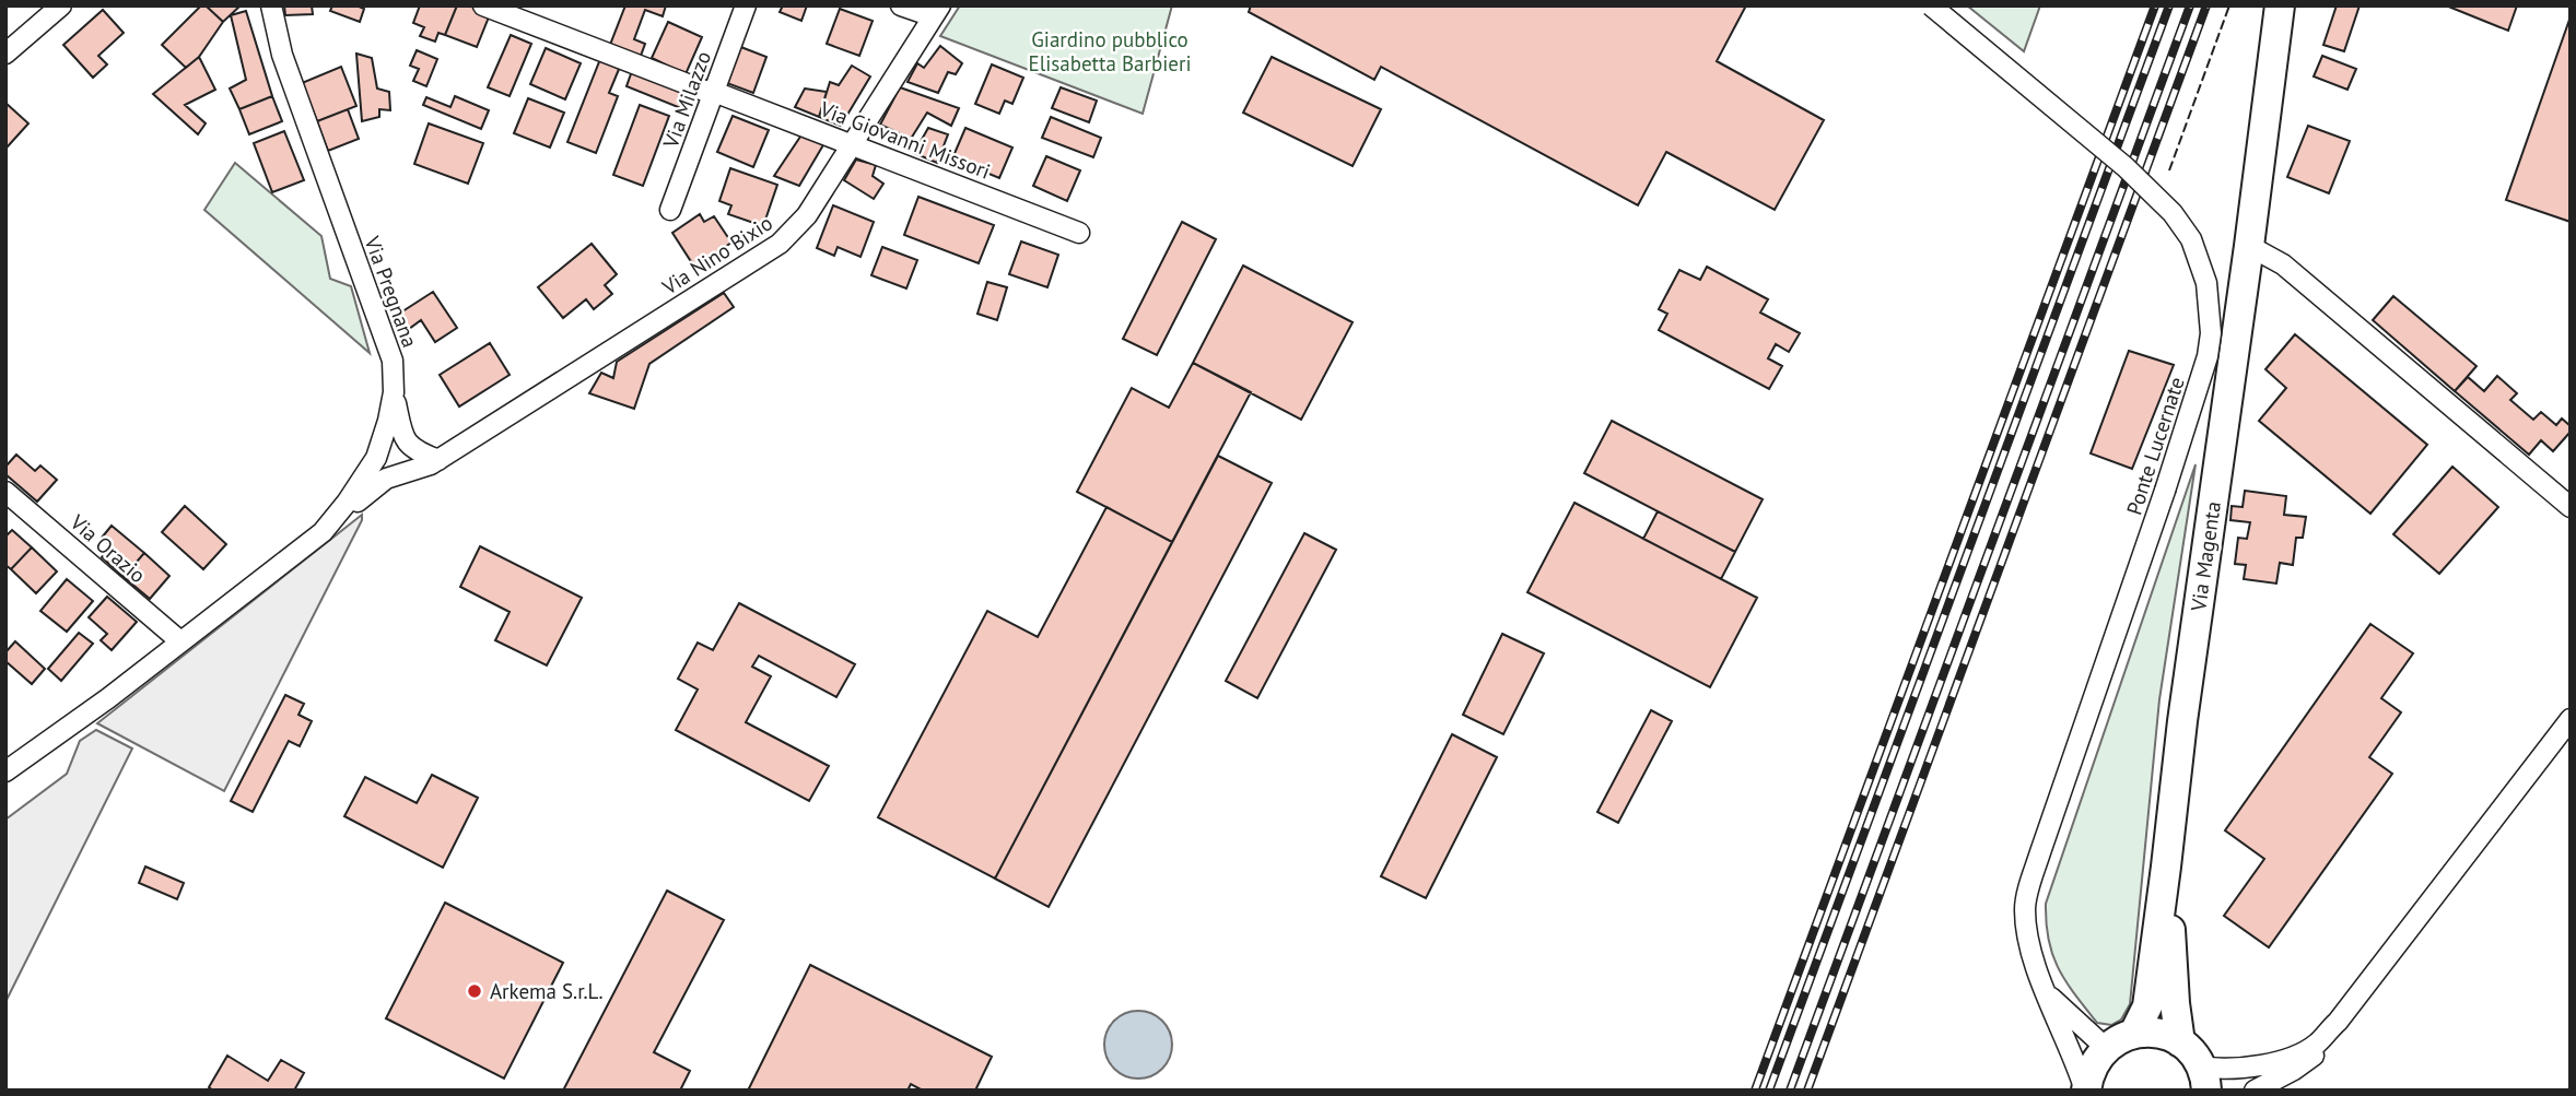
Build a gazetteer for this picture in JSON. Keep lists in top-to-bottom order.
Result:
{
  "streets": {
    "street": [
      "Via Milazzo",
      "Via Giovanni Missori",
      "Via Nino Bixio",
      "Via Pregnana",
      "Ponte Lucernate",
      "Via Orazio",
      "Via Magenta"
    ]
  },
  "crossings": [
    ["Via Milazzo", "Via Giovanni Missori"],
    ["Via Giovanni Missori", "Via Nino Bixio"],
    ["Via Nino Bixio", "Via Pregnana"],
    ["Via Pregnana", "Via Orazio"]
  ],
  "parks": ["Giardino pubblico Elisabetta Barbieri"],
  "places": ["Arkema S.r.L."]
}
